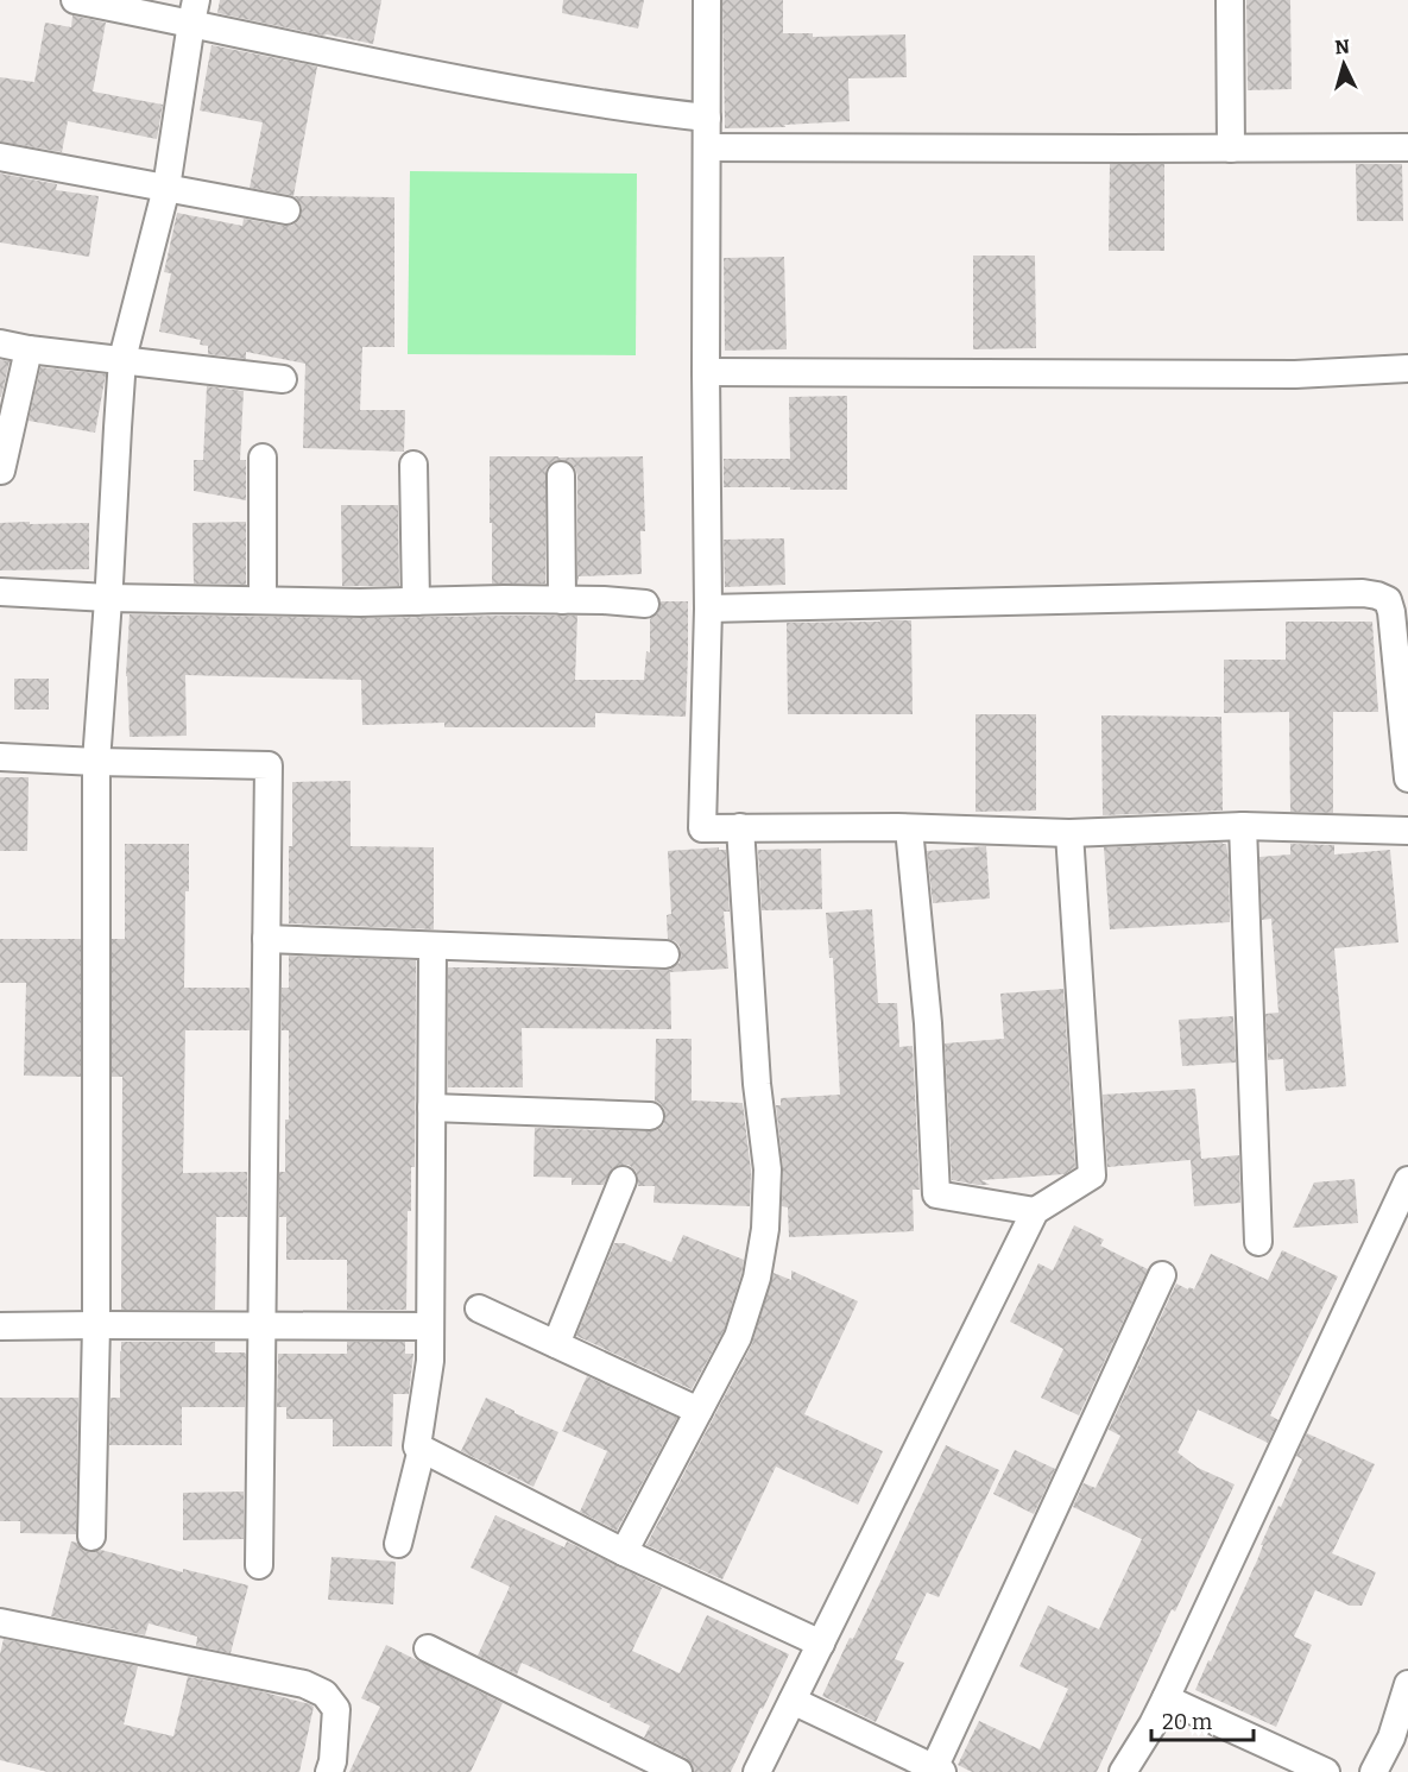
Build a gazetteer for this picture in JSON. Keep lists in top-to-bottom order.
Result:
{
  "scale_bar": "20 m",
  "north": "top"
}
